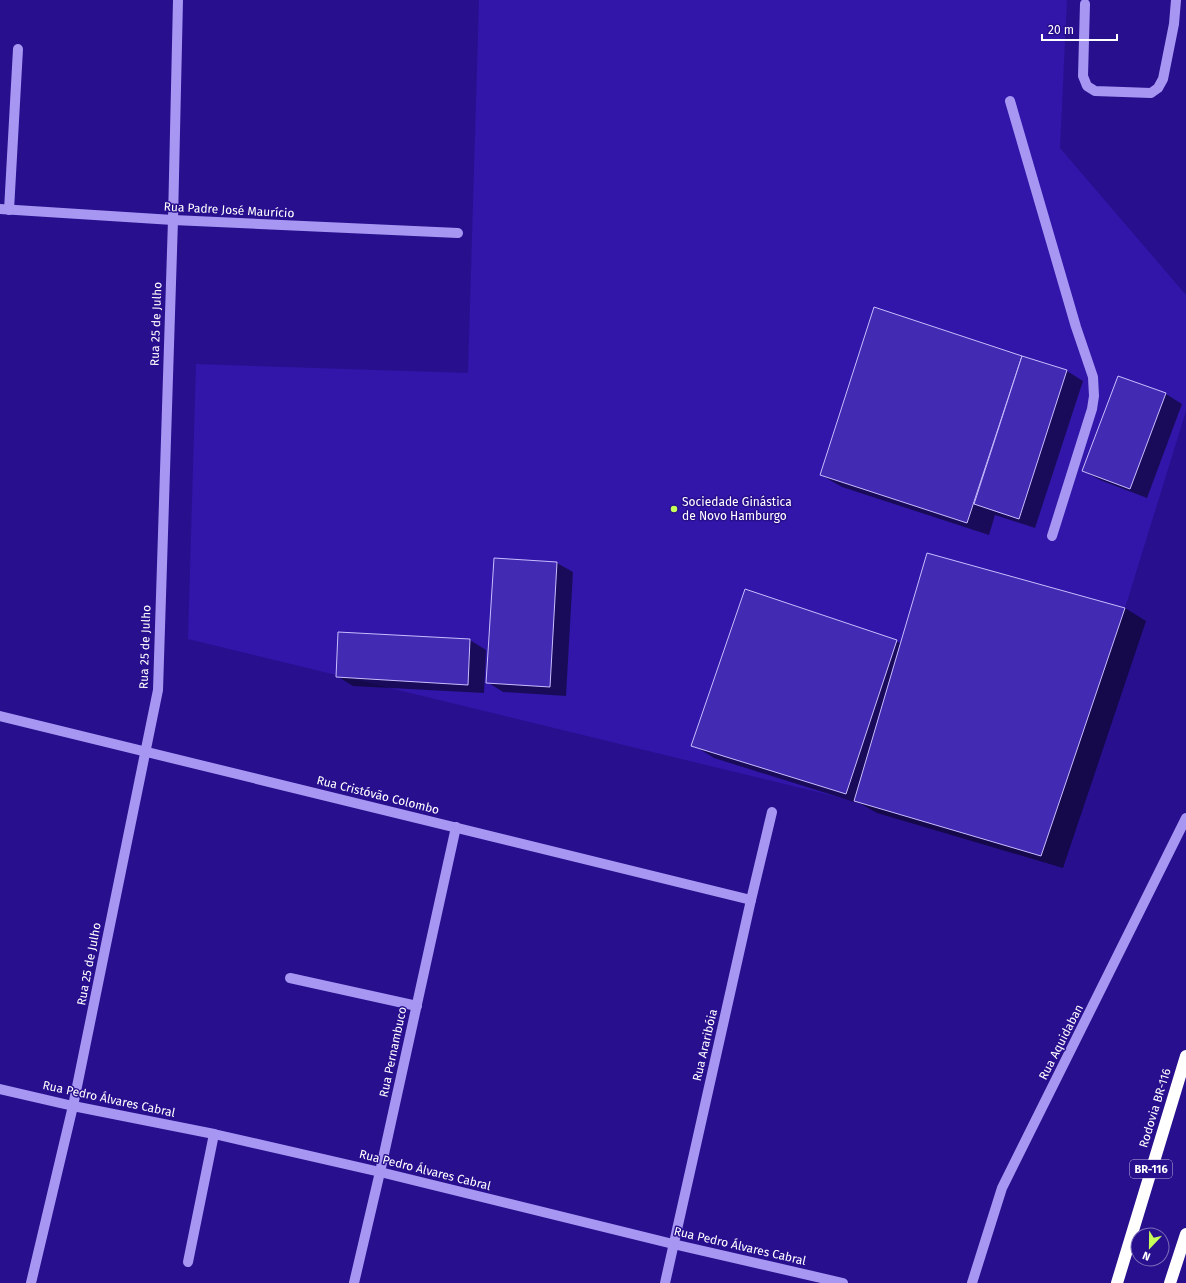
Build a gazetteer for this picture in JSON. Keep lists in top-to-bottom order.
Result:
{
  "streets": {
    "highway": ["Rodovia BR-116", "BR-116"],
    "street": [
      "Rua Padre José Maurício",
      "Rua 25 de Julho",
      "Rua Cristóvão Colombo",
      "Rua Aquidaban",
      "Rua Araribóia",
      "Rua Pernambuco",
      "Rua Pedro Álvares Cabral"
    ]
  },
  "crossings": [
    ["Rua Padre José Maurício", "Rua 25 de Julho"],
    ["Rua 25 de Julho", "Rua Cristóvão Colombo"],
    ["Rua 25 de Julho", "Rua Pedro Álvares Cabral"],
    ["Rua Cristóvão Colombo", "Rua Araribóia"],
    ["Rua Cristóvão Colombo", "Rua Pernambuco"],
    ["Rua Araribóia", "Rua Pedro Álvares Cabral"],
    ["Rua Pernambuco", "Rua Pedro Álvares Cabral"]
  ],
  "places": ["Sociedade Ginástica de Novo Hamburgo"],
  "scale_bar": "20 m",
  "north": "bottom"
}
